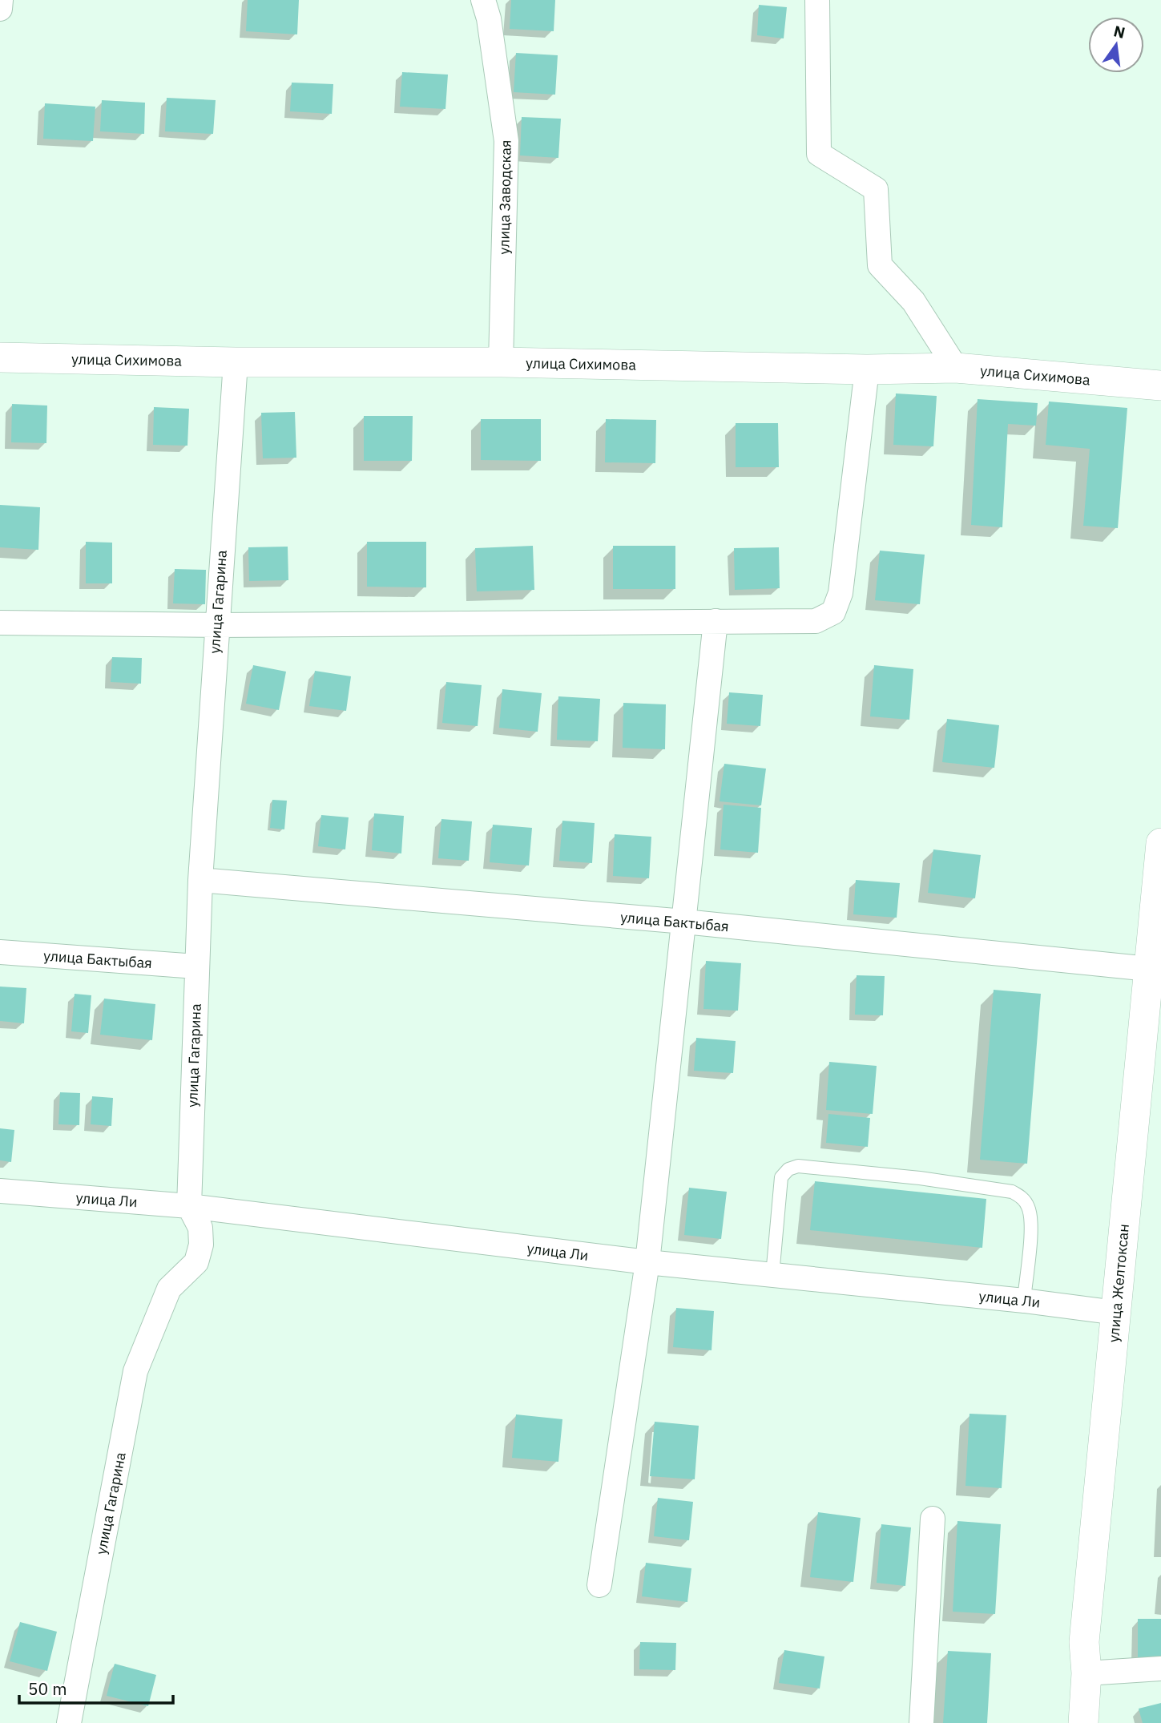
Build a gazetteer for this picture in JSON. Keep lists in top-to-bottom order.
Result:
{
  "streets": {
    "street": [
      "улица Заводская",
      "улица Сихимова",
      "улица Гагарина",
      "улица Бактыбая",
      "улица Ли",
      "улица Желтоксан"
    ]
  },
  "crossings": [
    ["улица Заводская", "улица Сихимова"],
    ["улица Сихимова", "улица Гагарина"],
    ["улица Гагарина", "улица Бактыбая"],
    ["улица Гагарина", "улица Ли"],
    ["улица Бактыбая", "улица Желтоксан"],
    ["улица Ли", "улица Желтоксан"]
  ],
  "scale_bar": "50 m",
  "north": "top"
}
